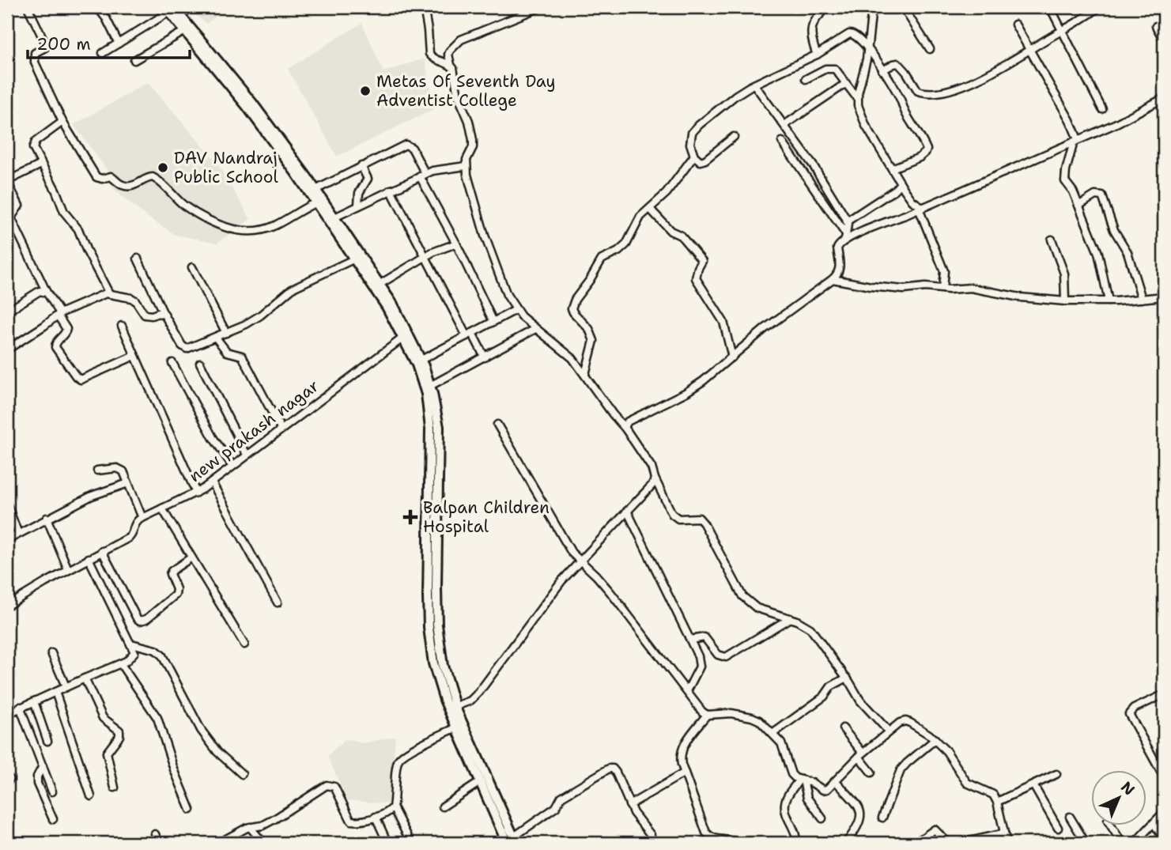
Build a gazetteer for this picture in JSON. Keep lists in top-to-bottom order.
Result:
{
  "streets": {
    "street": ["new prakash nagar"]
  },
  "places": {
    "other": ["Metas Of Seventh Day Adventist College", "DAV Nandraj Public School"],
    "health": ["Balpan Children Hospital"]
  },
  "scale_bar": "200 m",
  "north": "top right"
}
